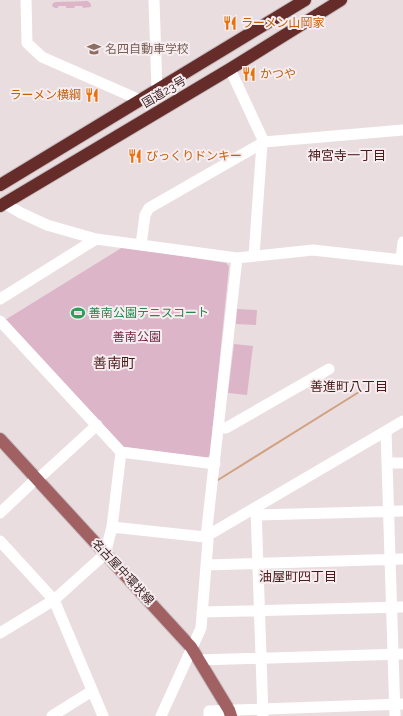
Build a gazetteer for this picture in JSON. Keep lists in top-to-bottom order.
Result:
{
  "streets": {
    "highway": ["国道23号"],
    "main road": ["名古屋中環状線"]
  },
  "districts": [
    "神宮寺一丁目",
    "善南町",
    "善進町八丁目",
    "油屋町四丁目"
  ],
  "parks": ["善南公園"],
  "places": {
    "restaurant": [
      "ラーメン山岡家",
      "かつや",
      "ラーメン横綱",
      "びっくりドンキー"
    ],
    "school or university": ["名四自動車学校"],
    "sports": ["善南公園テニスコート"]
  }
}
